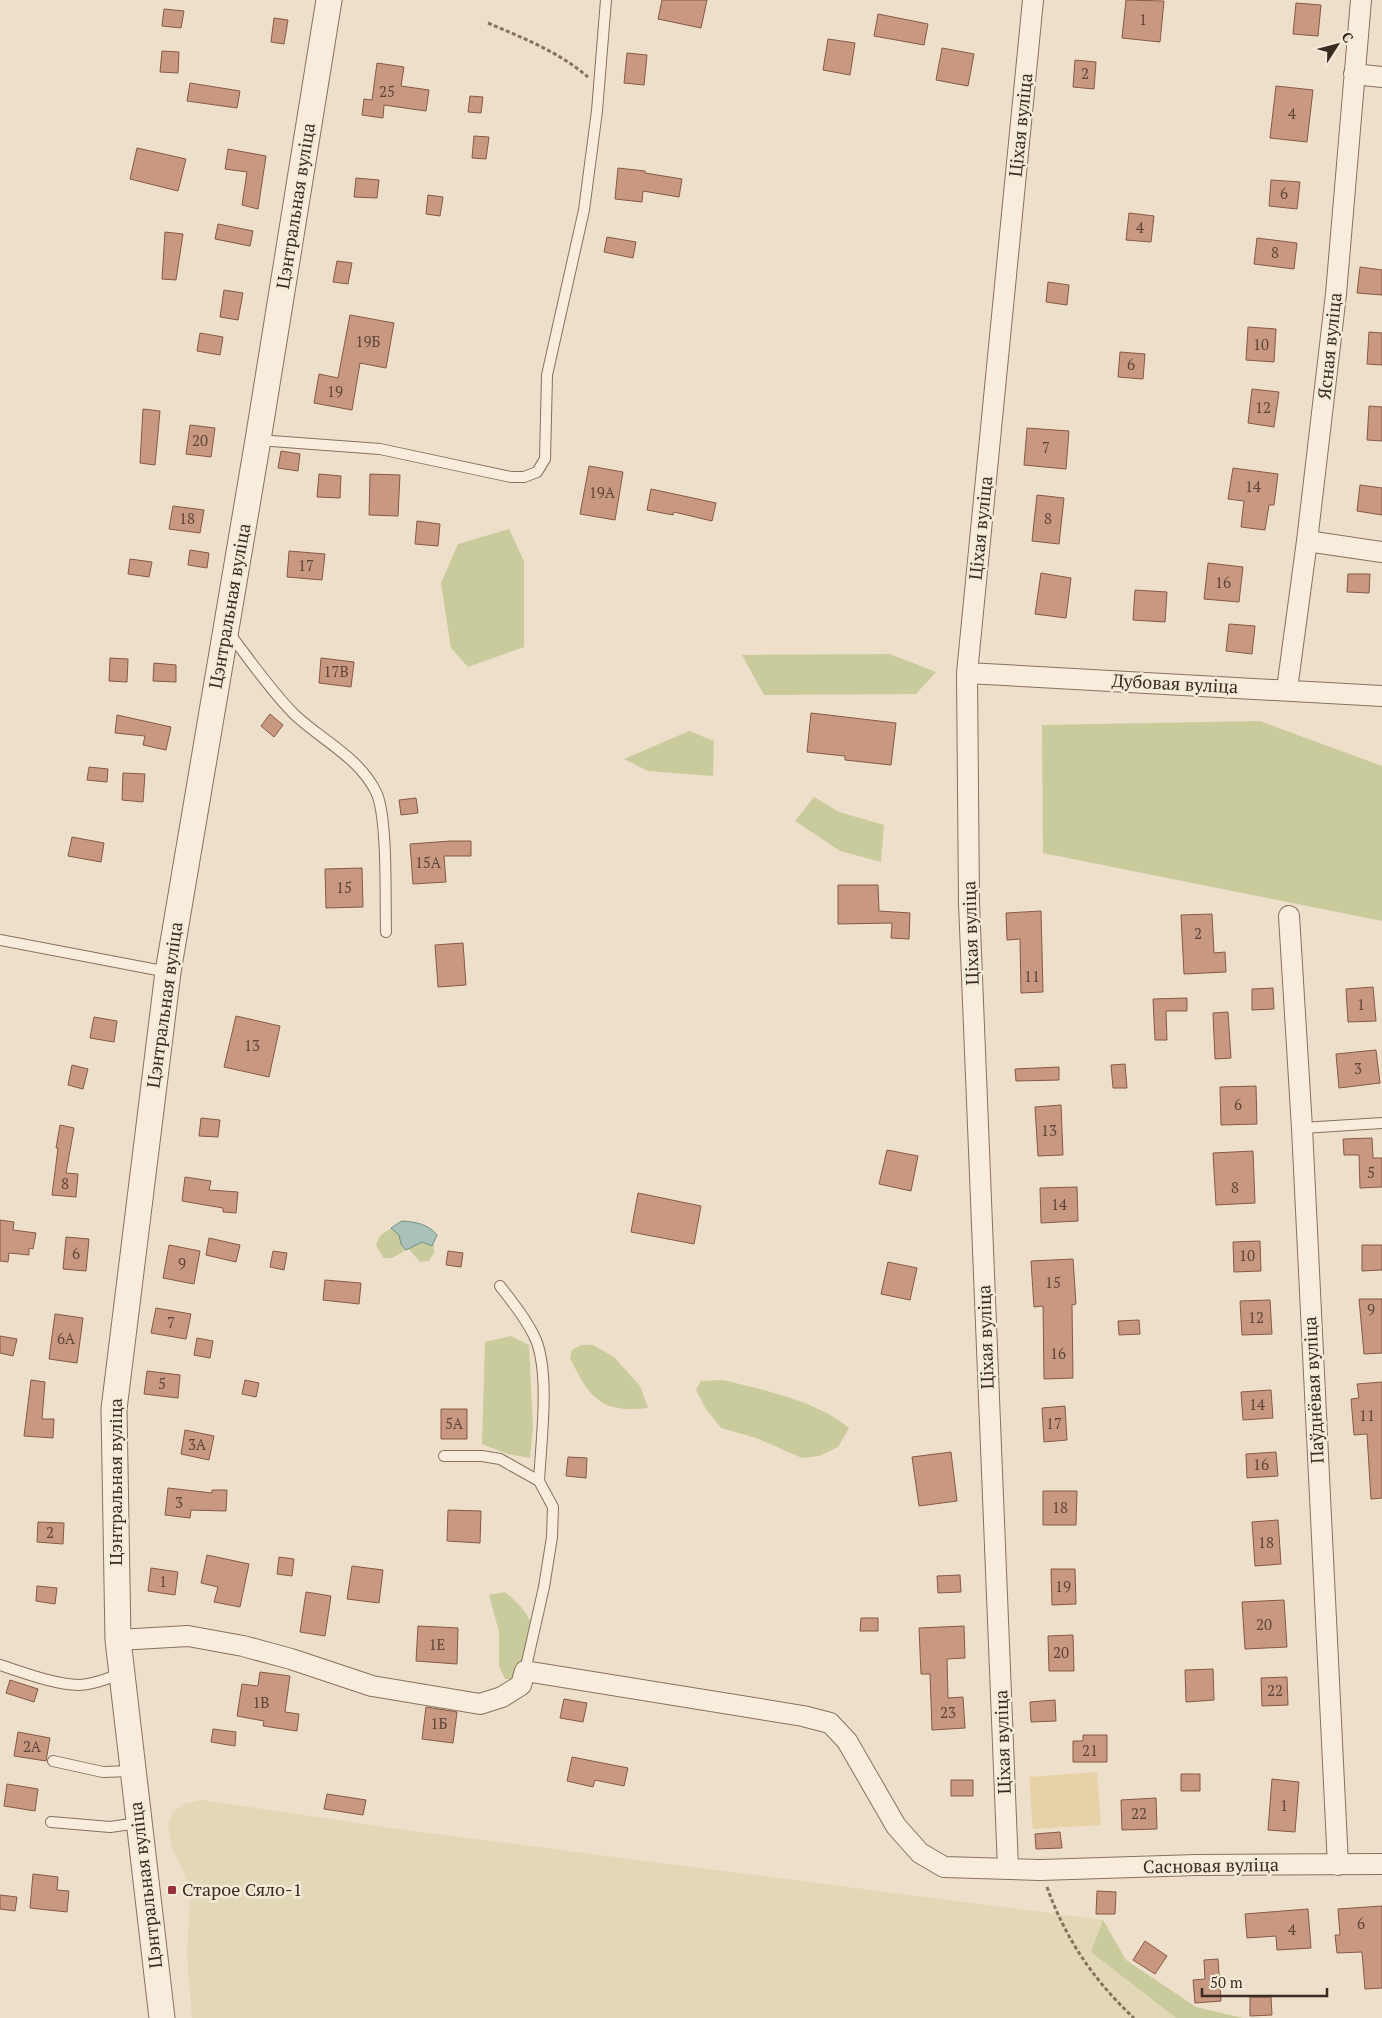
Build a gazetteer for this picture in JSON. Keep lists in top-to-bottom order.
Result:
{
  "streets": {
    "street": [
      "Ціхая вуліца",
      "Цэнтральная вуліца",
      "Ясная вуліца",
      "Дубовая вуліца",
      "Паўднёвая вуліца",
      "Сасновая вуліца"
    ]
  },
  "crossings": [
    ["Ціхая вуліца", "Дубовая вуліца"],
    ["Ціхая вуліца", "Сасновая вуліца"],
    ["Ясная вуліца", "Дубовая вуліца"],
    ["Паўднёвая вуліца", "Сасновая вуліца"]
  ],
  "places": {
    "transit": ["Старое Сяло-1"]
  },
  "house_numbers": [
    "1",
    "2",
    "25",
    "4",
    "6",
    "4",
    "8",
    "19Б",
    "10",
    "6",
    "19",
    "12",
    "20",
    "7",
    "14",
    "19А",
    "18",
    "8",
    "17",
    "16",
    "17В",
    "15А",
    "15",
    "2",
    "11",
    "1",
    "13",
    "3",
    "6",
    "13",
    "5",
    "8",
    "8",
    "14",
    "6",
    "10",
    "9",
    "15",
    "9",
    "12",
    "7",
    "6А",
    "16",
    "5",
    "14",
    "11",
    "5А",
    "17",
    "3А",
    "16",
    "3",
    "18",
    "2",
    "18",
    "1",
    "19",
    "20",
    "1Е",
    "20",
    "22",
    "1В",
    "23",
    "1Б",
    "2А",
    "21",
    "1",
    "22",
    "6",
    "4"
  ],
  "scale_bar": "50 m",
  "north": "top right"
}
